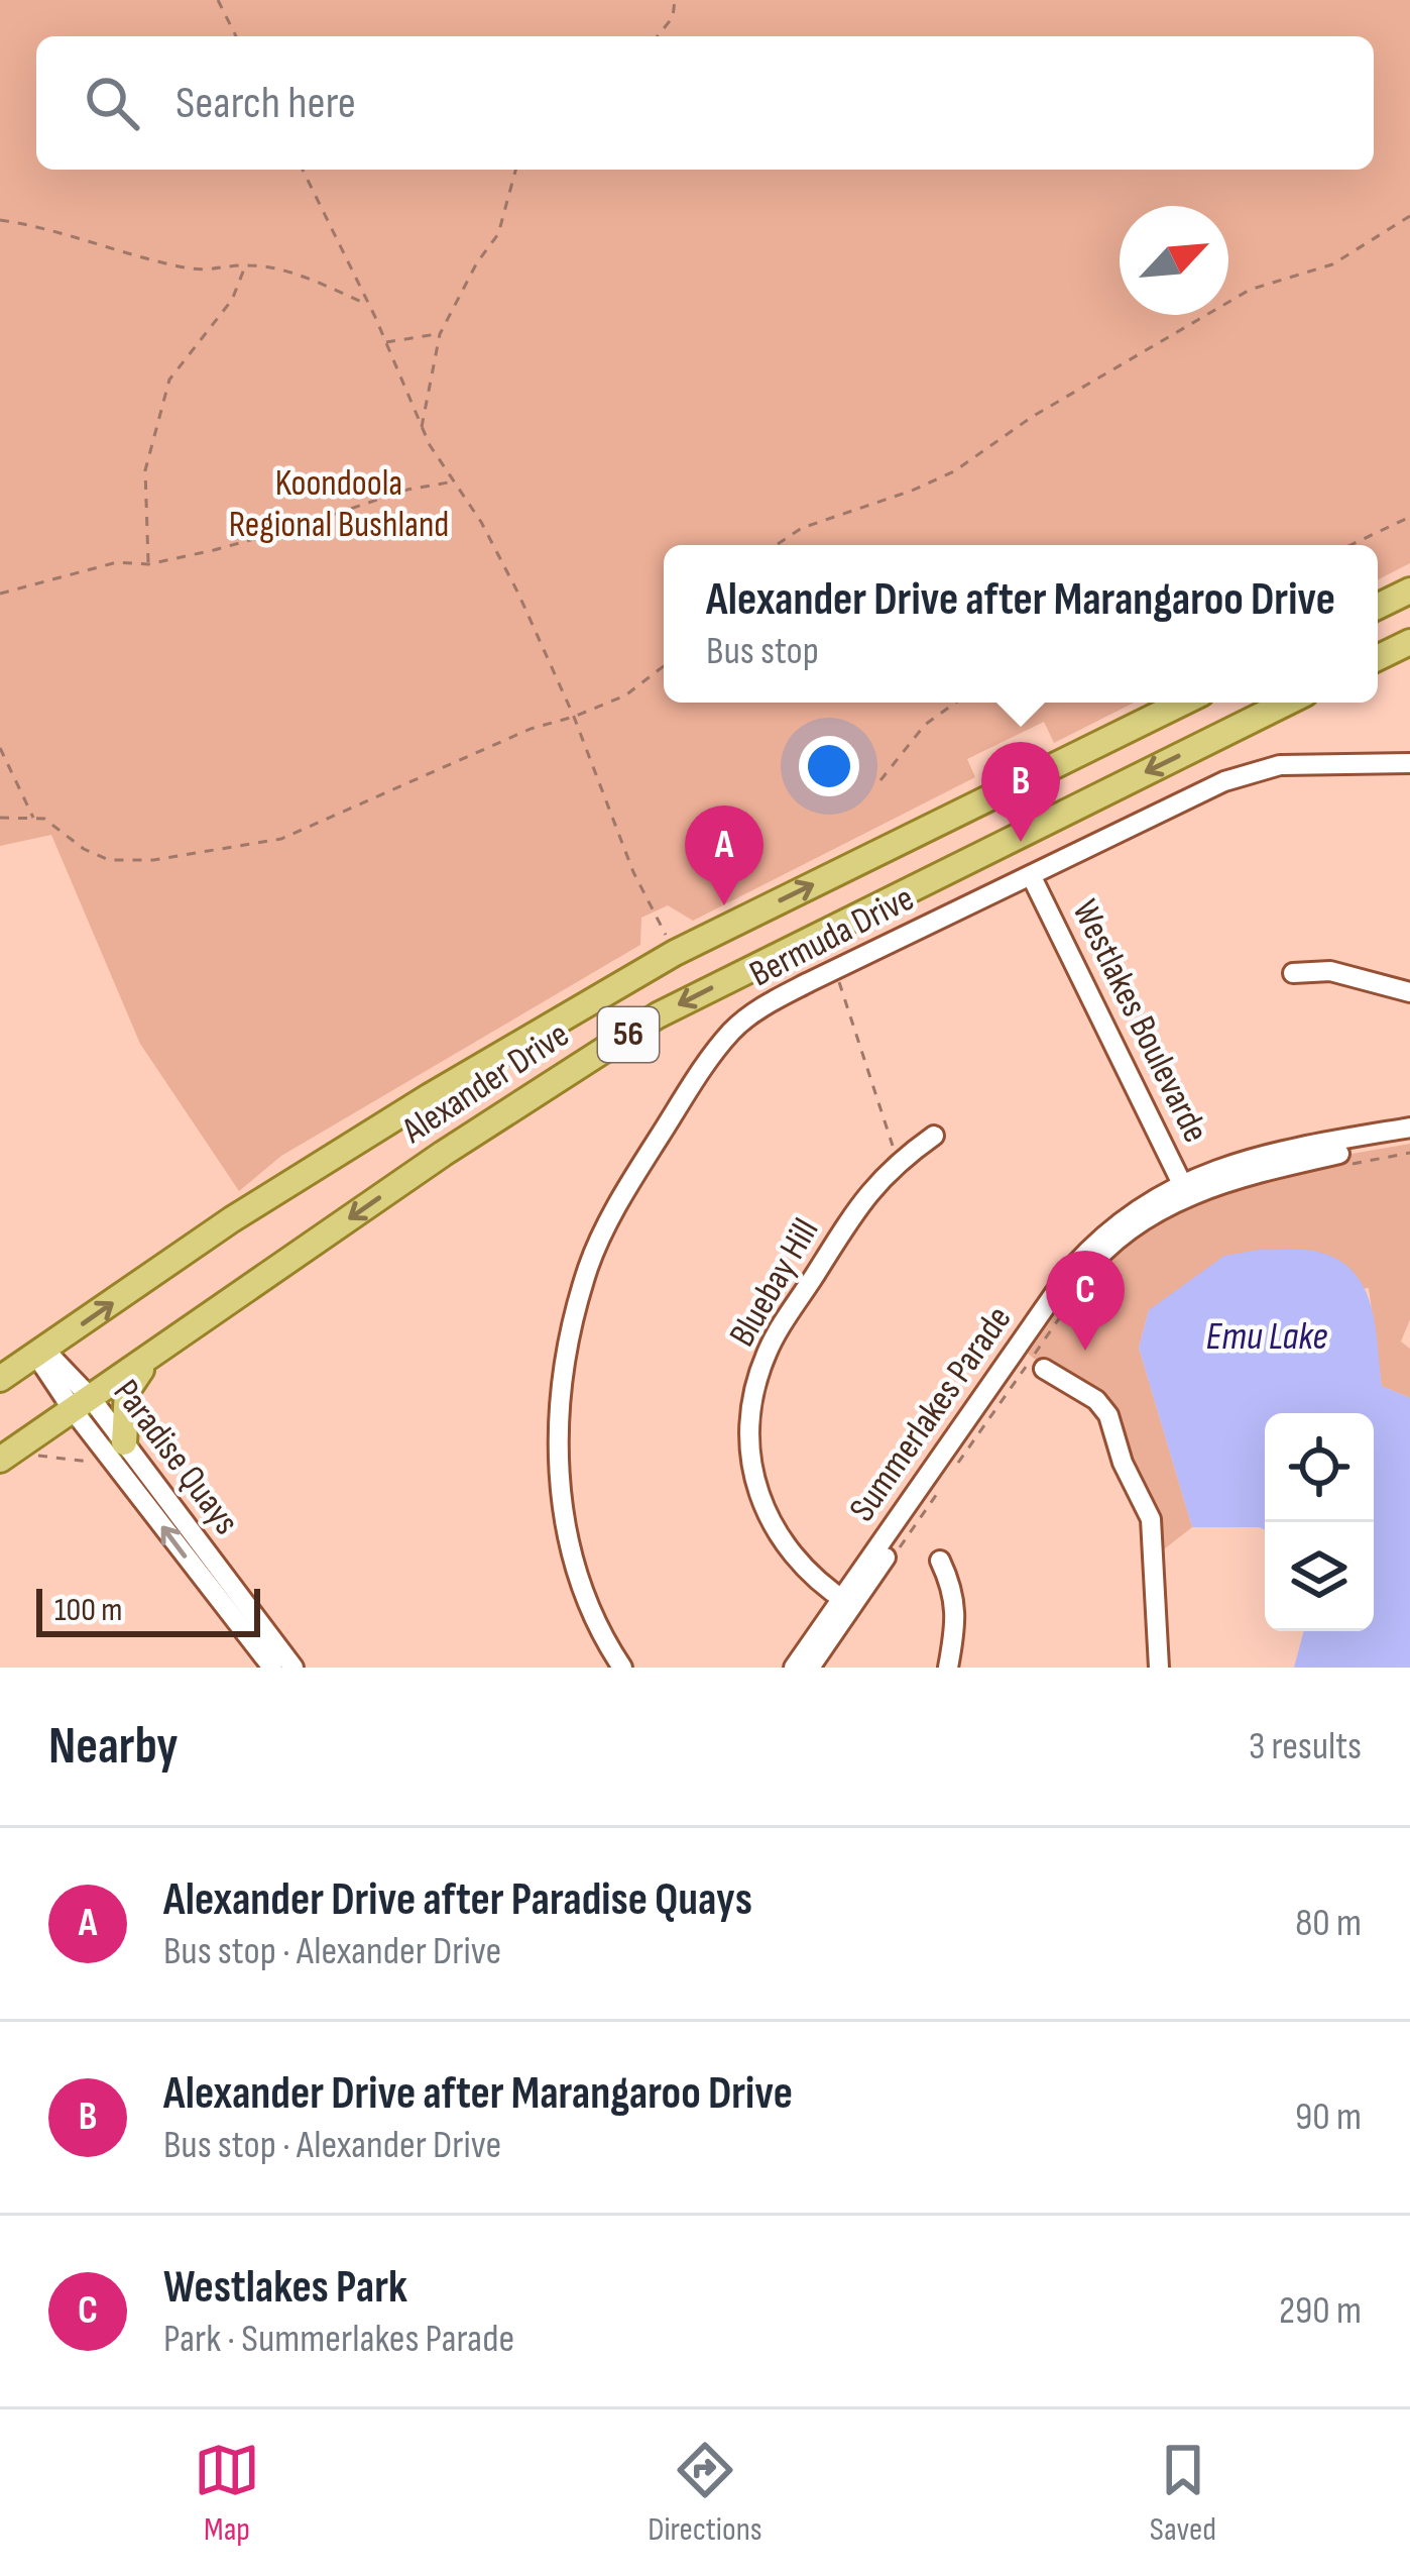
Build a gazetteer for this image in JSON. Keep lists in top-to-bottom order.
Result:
{
  "streets": {
    "main road": ["56", "Alexander Drive"],
    "street": [
      "Bermuda Drive",
      "Westlakes Boulevarde",
      "Bluebay Hill",
      "Summerlakes Parade",
      "Paradise Quays"
    ]
  },
  "crossings": [
    ["Bermuda Drive", "Westlakes Boulevarde"],
    ["Westlakes Boulevarde", "Summerlakes Parade"],
    ["Alexander Drive", "Paradise Quays"],
    ["Bluebay Hill", "Summerlakes Parade"]
  ],
  "water": ["Emu Lake"],
  "parks": ["Koondoola Regional Bushland"],
  "scale_bar": "100 m",
  "north": "top right",
  "page": {
    "search": "Search here",
    "popup": ["Alexander Drive after Marangaroo Drive", "Bus stop"],
    "pins": ["B", "A", "C"],
    "scale": "100 m",
    "heading": ["Nearby", "3 results"],
    "list": [
      {
        "mark": "A",
        "name": "Alexander Drive after Paradise Quays",
        "note": "Bus stop · Alexander Drive",
        "value": "80 m"
      },
      {
        "mark": "B",
        "name": "Alexander Drive after Marangaroo Drive",
        "note": "Bus stop · Alexander Drive",
        "value": "90 m"
      },
      {
        "mark": "C",
        "name": "Westlakes Park",
        "note": "Park · Summerlakes Parade",
        "value": "290 m"
      }
    ],
    "nav": ["Map", "Directions", "Saved"]
  }
}
